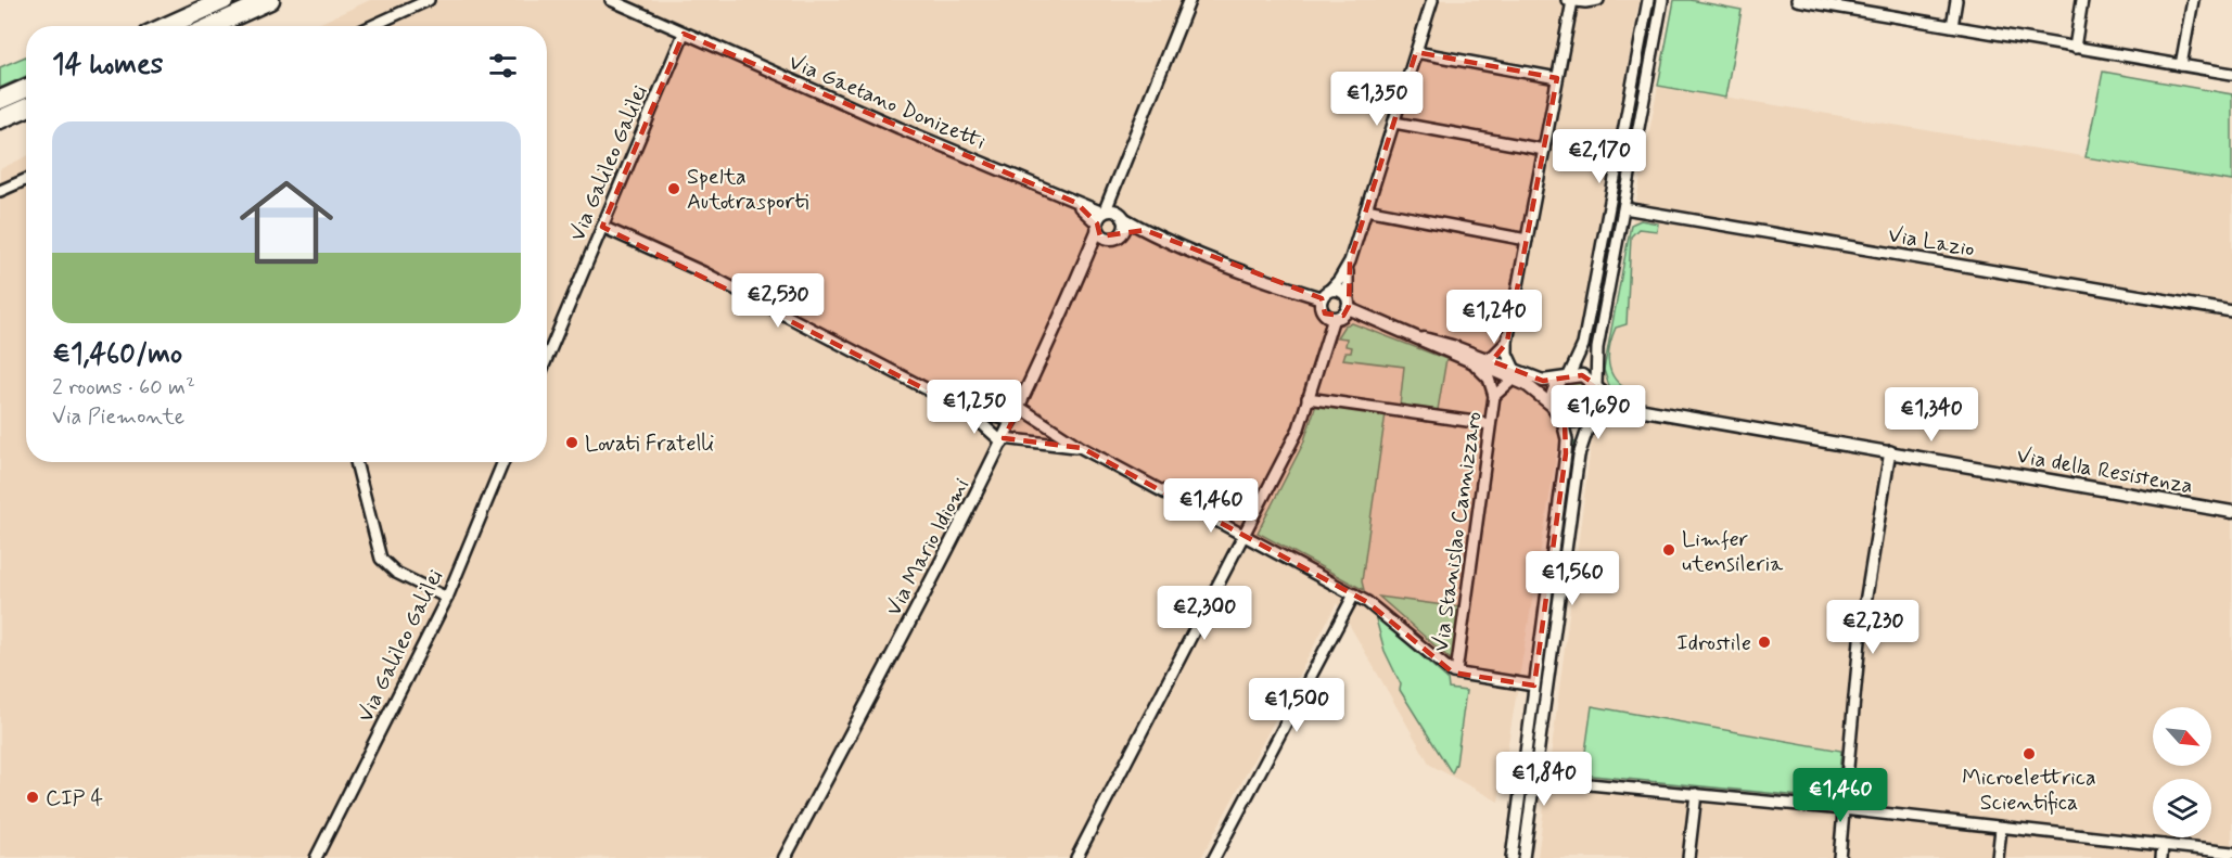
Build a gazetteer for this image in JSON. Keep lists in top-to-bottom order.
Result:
{
  "streets": {
    "street": [
      "Via Gaetano Donizetti",
      "Via Galileo Galilei",
      "Via Lazio",
      "Via della Resistenza",
      "Via Stanislao Cannizzaro",
      "Via Mario Idiomi"
    ]
  },
  "crossings": [
    ["Via Gaetano Donizetti", "Via Galileo Galilei"],
    ["Via Gaetano Donizetti", "Via Mario Idiomi"]
  ],
  "places": [
    "Spelta Autotrasporti",
    "Lovati Fratelli",
    "Limfer utensileria",
    "Idrostile",
    "Microelettrica Scientifica",
    "CIP 4"
  ],
  "north": "bottom right",
  "page": {
    "heading": "14 homes",
    "price": [
      "€1,350",
      "€2,170",
      "€2,530",
      "€1,240",
      "€1,250",
      "€1,690",
      "€1,340",
      "€1,460",
      "€1,560",
      "€2,300",
      "€2,230",
      "€1,500",
      "€1,840",
      "€1,460"
    ],
    "list": [
      {
        "name": "€1,460/mo",
        "note": "2 rooms · 60 m² · Via Piemonte"
      }
    ]
  }
}
